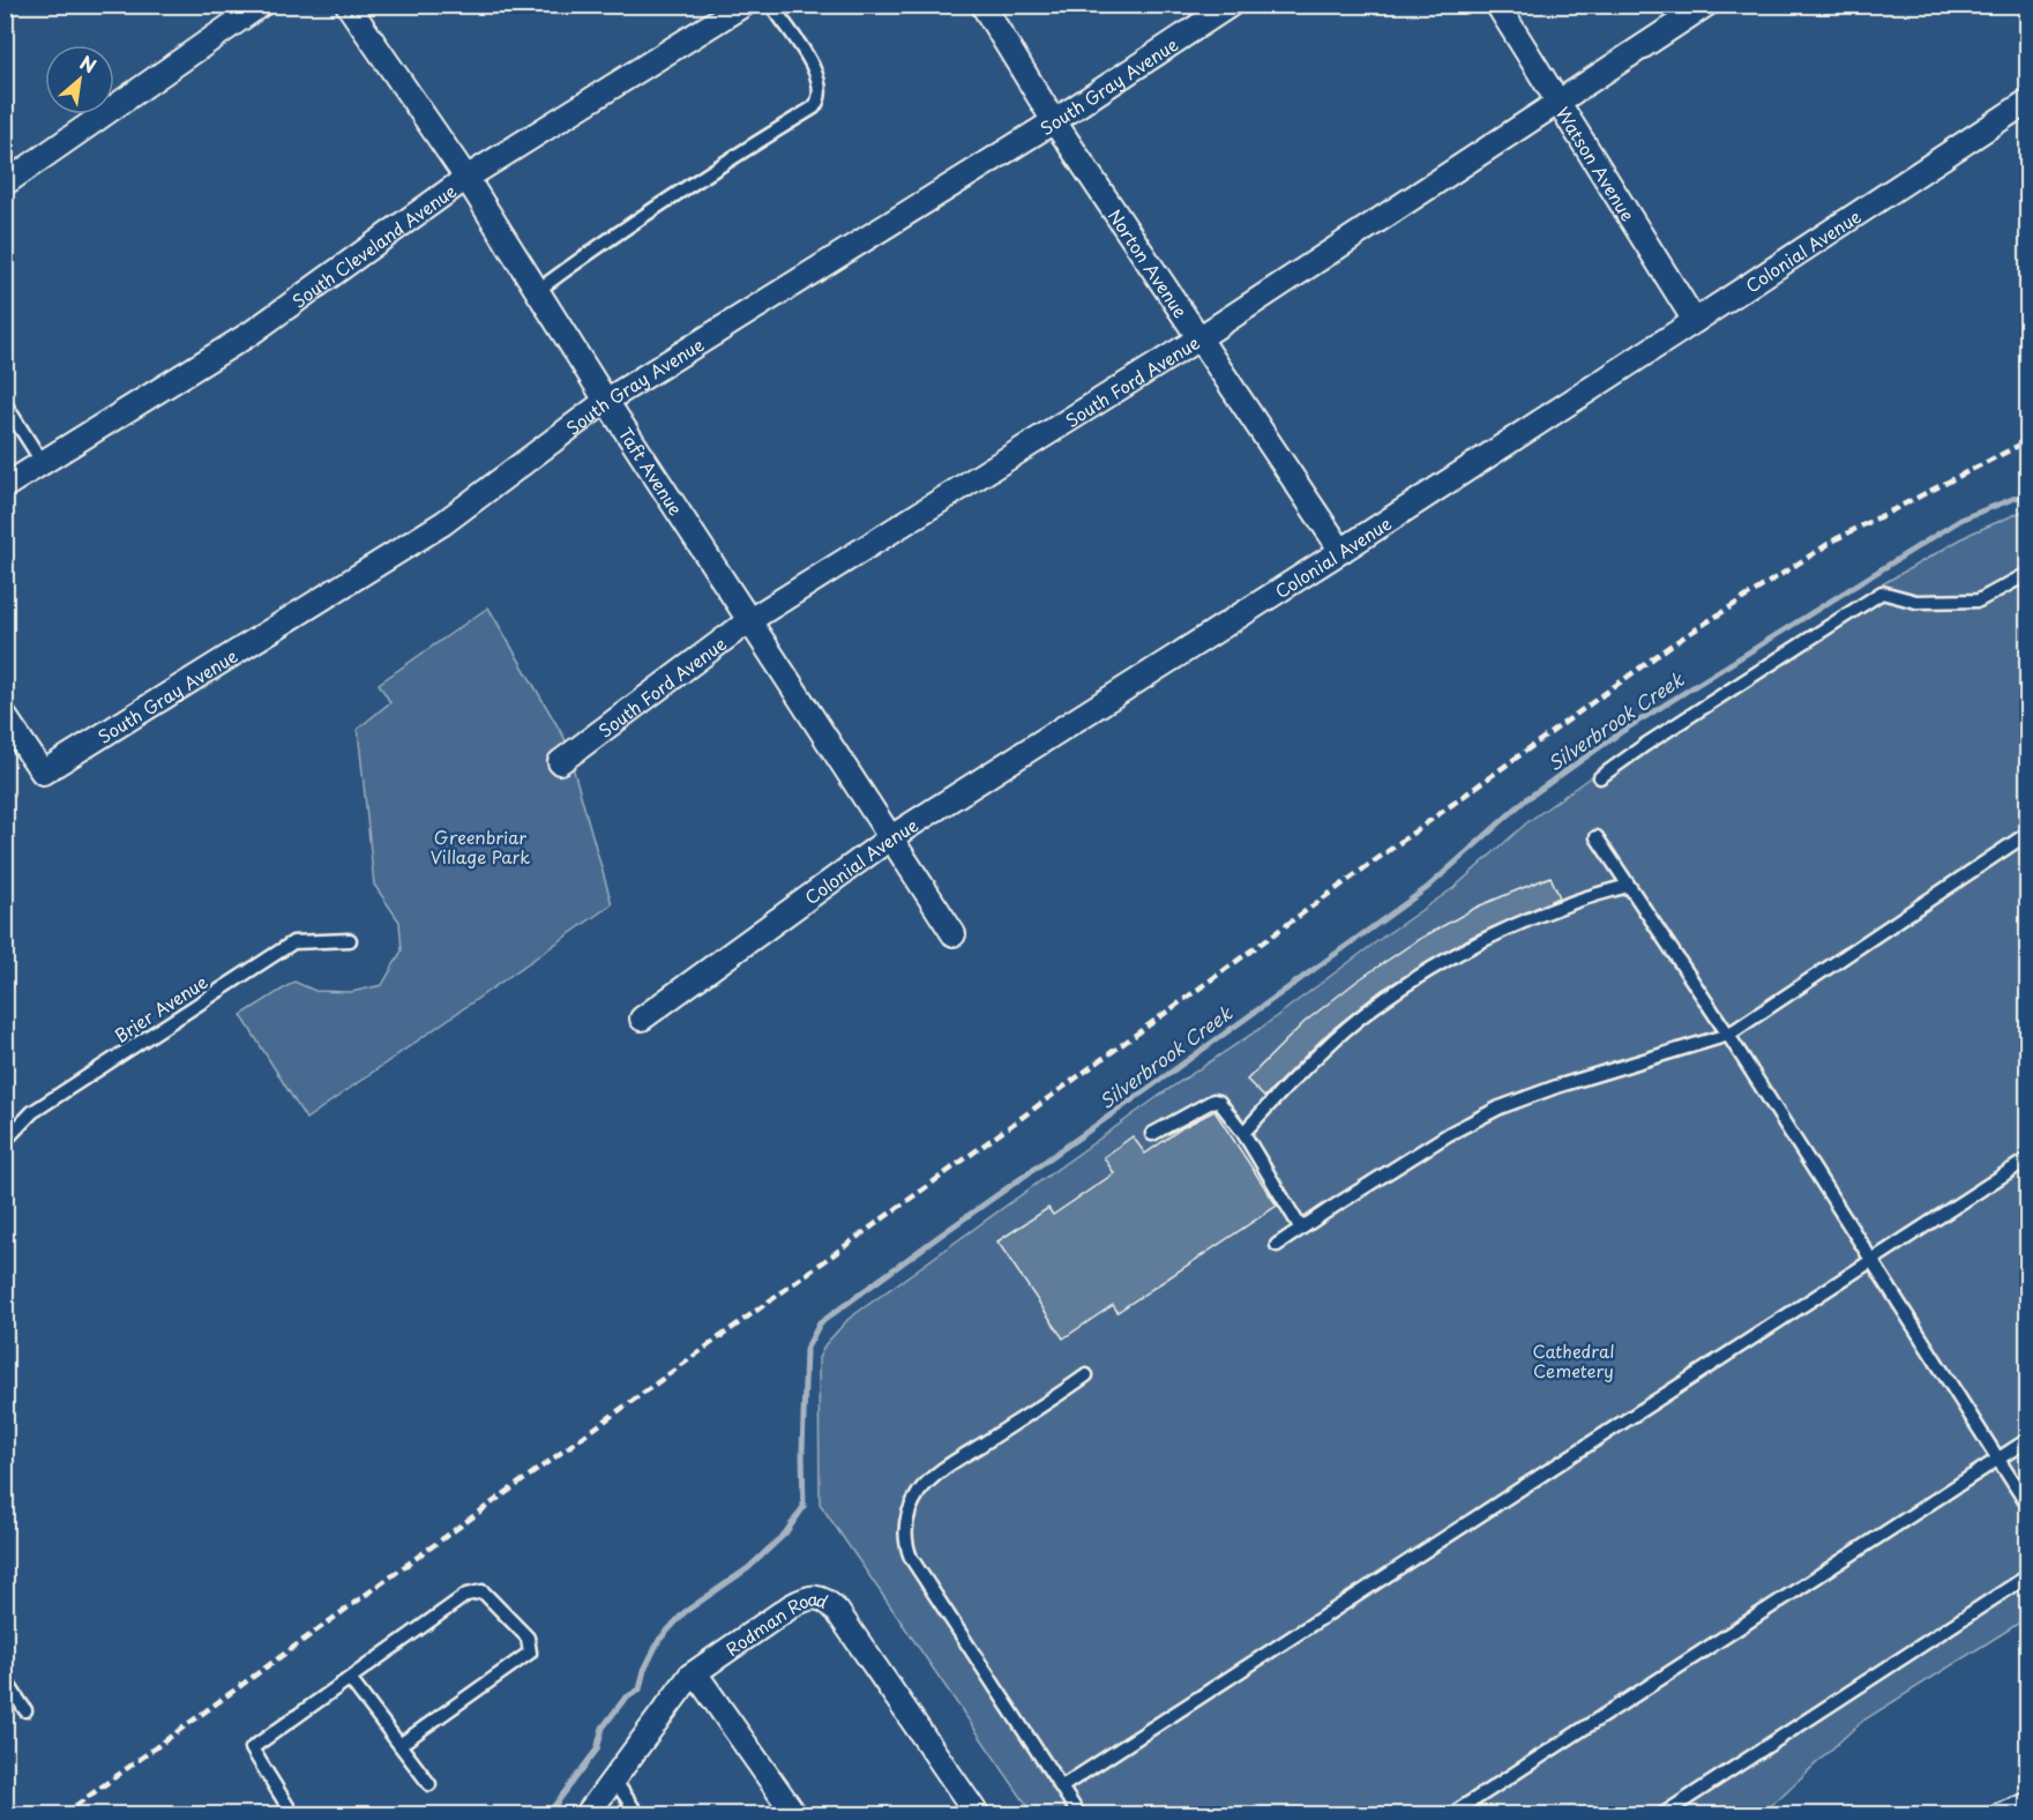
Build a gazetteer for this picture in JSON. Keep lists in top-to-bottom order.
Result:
{
  "streets": {
    "street": [
      "South Gray Avenue",
      "Watson Avenue",
      "South Cleveland Avenue",
      "Colonial Avenue",
      "Norton Avenue",
      "South Ford Avenue",
      "Taft Avenue",
      "Rodman Road"
    ],
    "lane": ["Brier Avenue"]
  },
  "crossings": [
    ["South Gray Avenue", "Norton Avenue"],
    ["South Gray Avenue", "Taft Avenue"],
    ["Watson Avenue", "Colonial Avenue"],
    ["Watson Avenue", "South Ford Avenue"],
    ["South Cleveland Avenue", "Taft Avenue"],
    ["Colonial Avenue", "Norton Avenue"],
    ["Colonial Avenue", "Taft Avenue"],
    ["Norton Avenue", "South Ford Avenue"],
    ["South Ford Avenue", "Taft Avenue"]
  ],
  "water": ["Silverbrook Creek"],
  "parks": ["Greenbriar Village Park", "Cathedral Cemetery"],
  "north": "top right"
}
